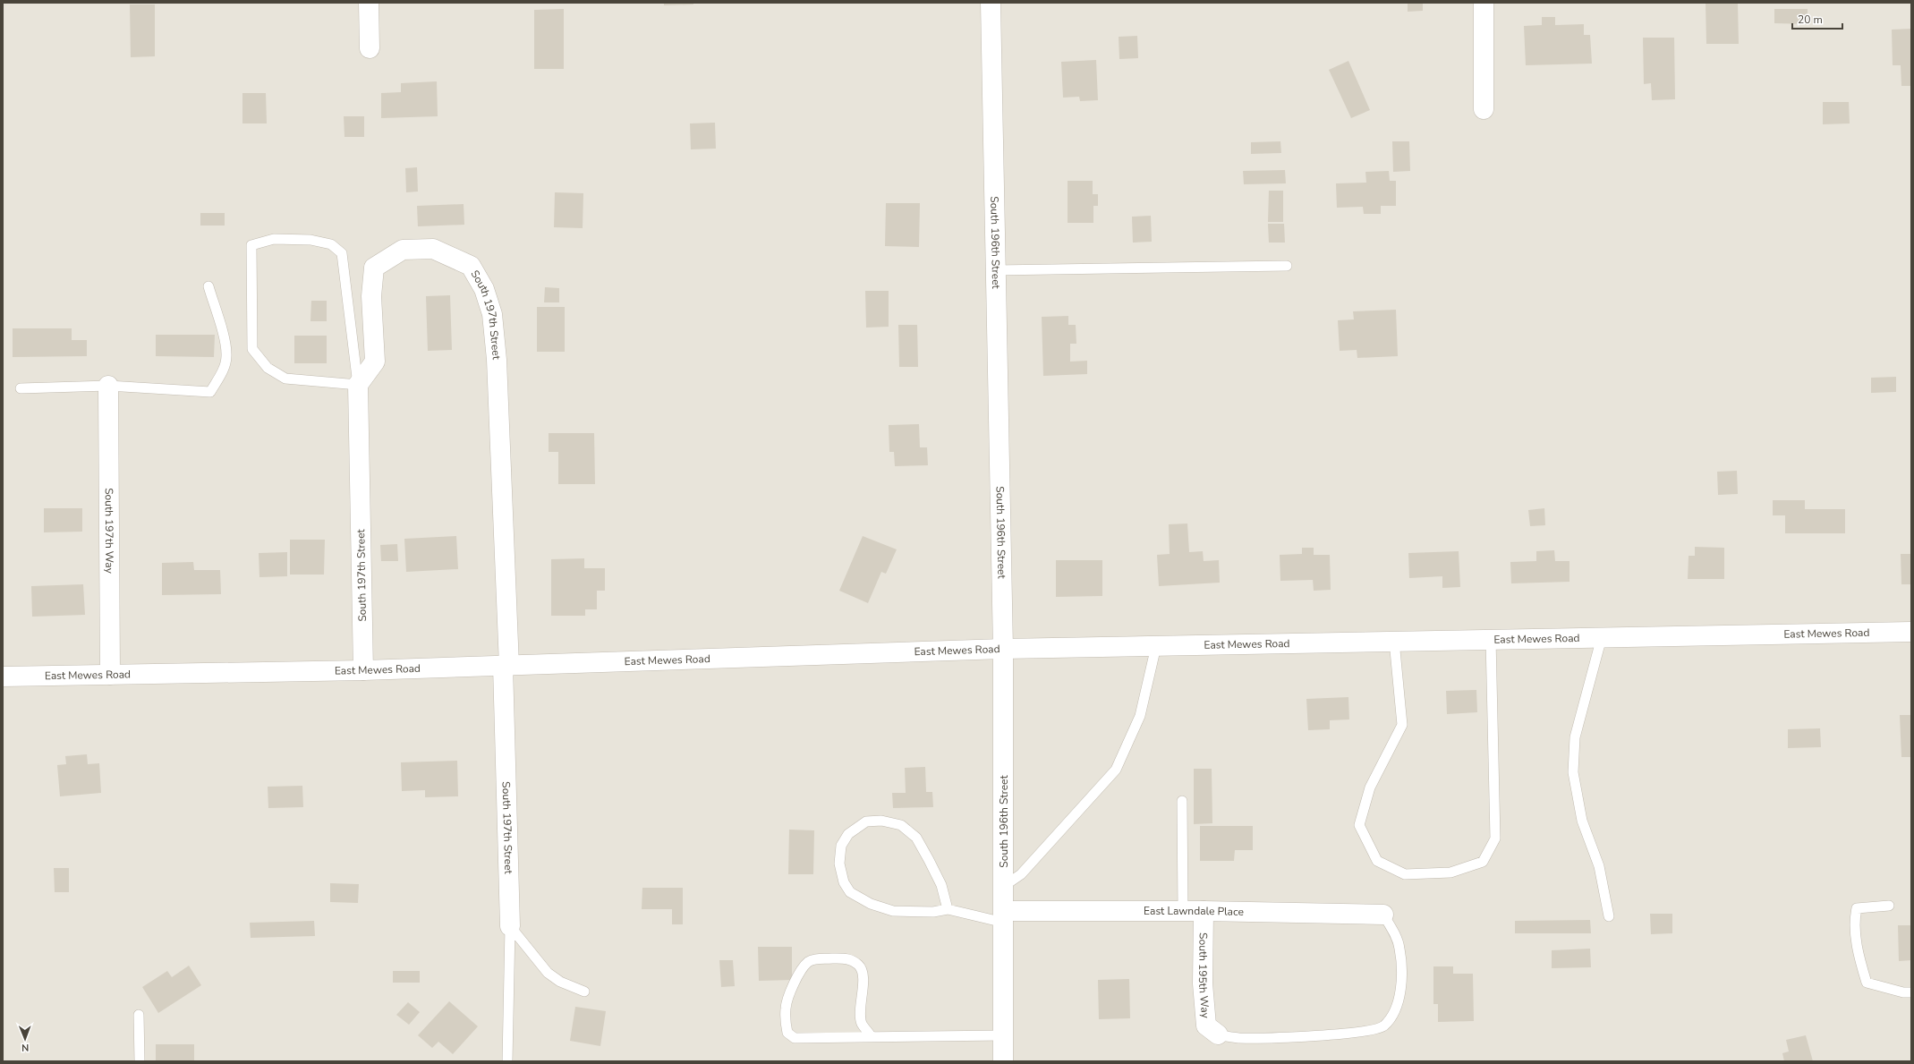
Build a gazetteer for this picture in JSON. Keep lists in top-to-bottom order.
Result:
{
  "streets": {
    "street": [
      "South 196th Street",
      "South 197th Street",
      "South 197th Way",
      "East Mewes Road",
      "East Lawndale Place",
      "South 195th Way"
    ]
  },
  "crossings": [
    ["South 196th Street", "East Mewes Road"],
    ["South 196th Street", "East Lawndale Place"],
    ["South 197th Street", "East Mewes Road"],
    ["South 197th Way", "East Mewes Road"],
    ["East Lawndale Place", "South 195th Way"]
  ],
  "scale_bar": "20 m",
  "north": "bottom"
}
